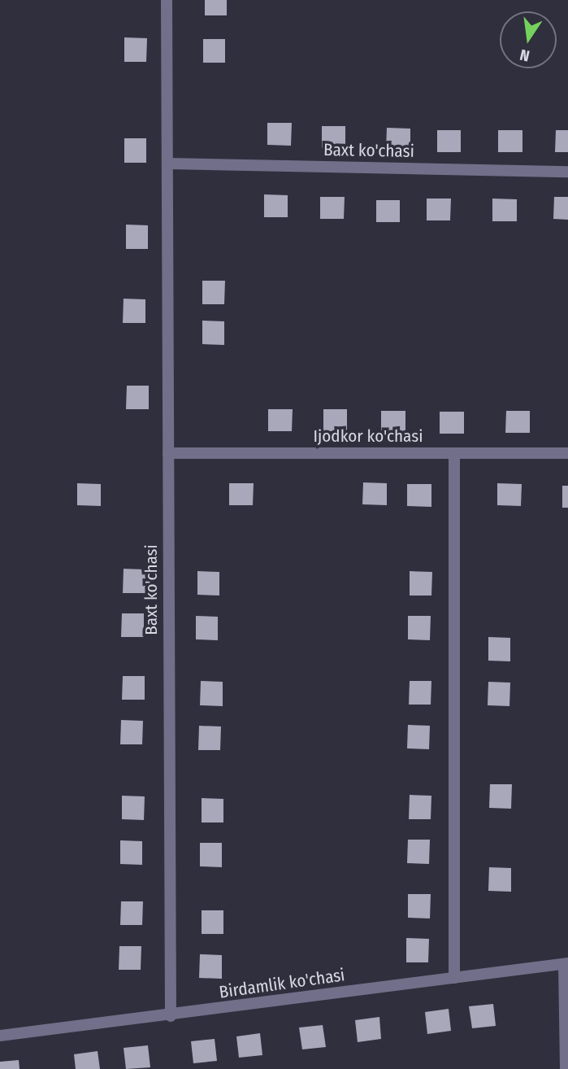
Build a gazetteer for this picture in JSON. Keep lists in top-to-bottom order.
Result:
{
  "streets": {
    "street": ["Baxt ko'chasi", "Ijodkor ko'chasi", "Birdamlik ko'chasi"]
  },
  "crossings": [
    ["Baxt ko'chasi", "Ijodkor ko'chasi"],
    ["Baxt ko'chasi", "Birdamlik ko'chasi"]
  ],
  "north": "bottom"
}
